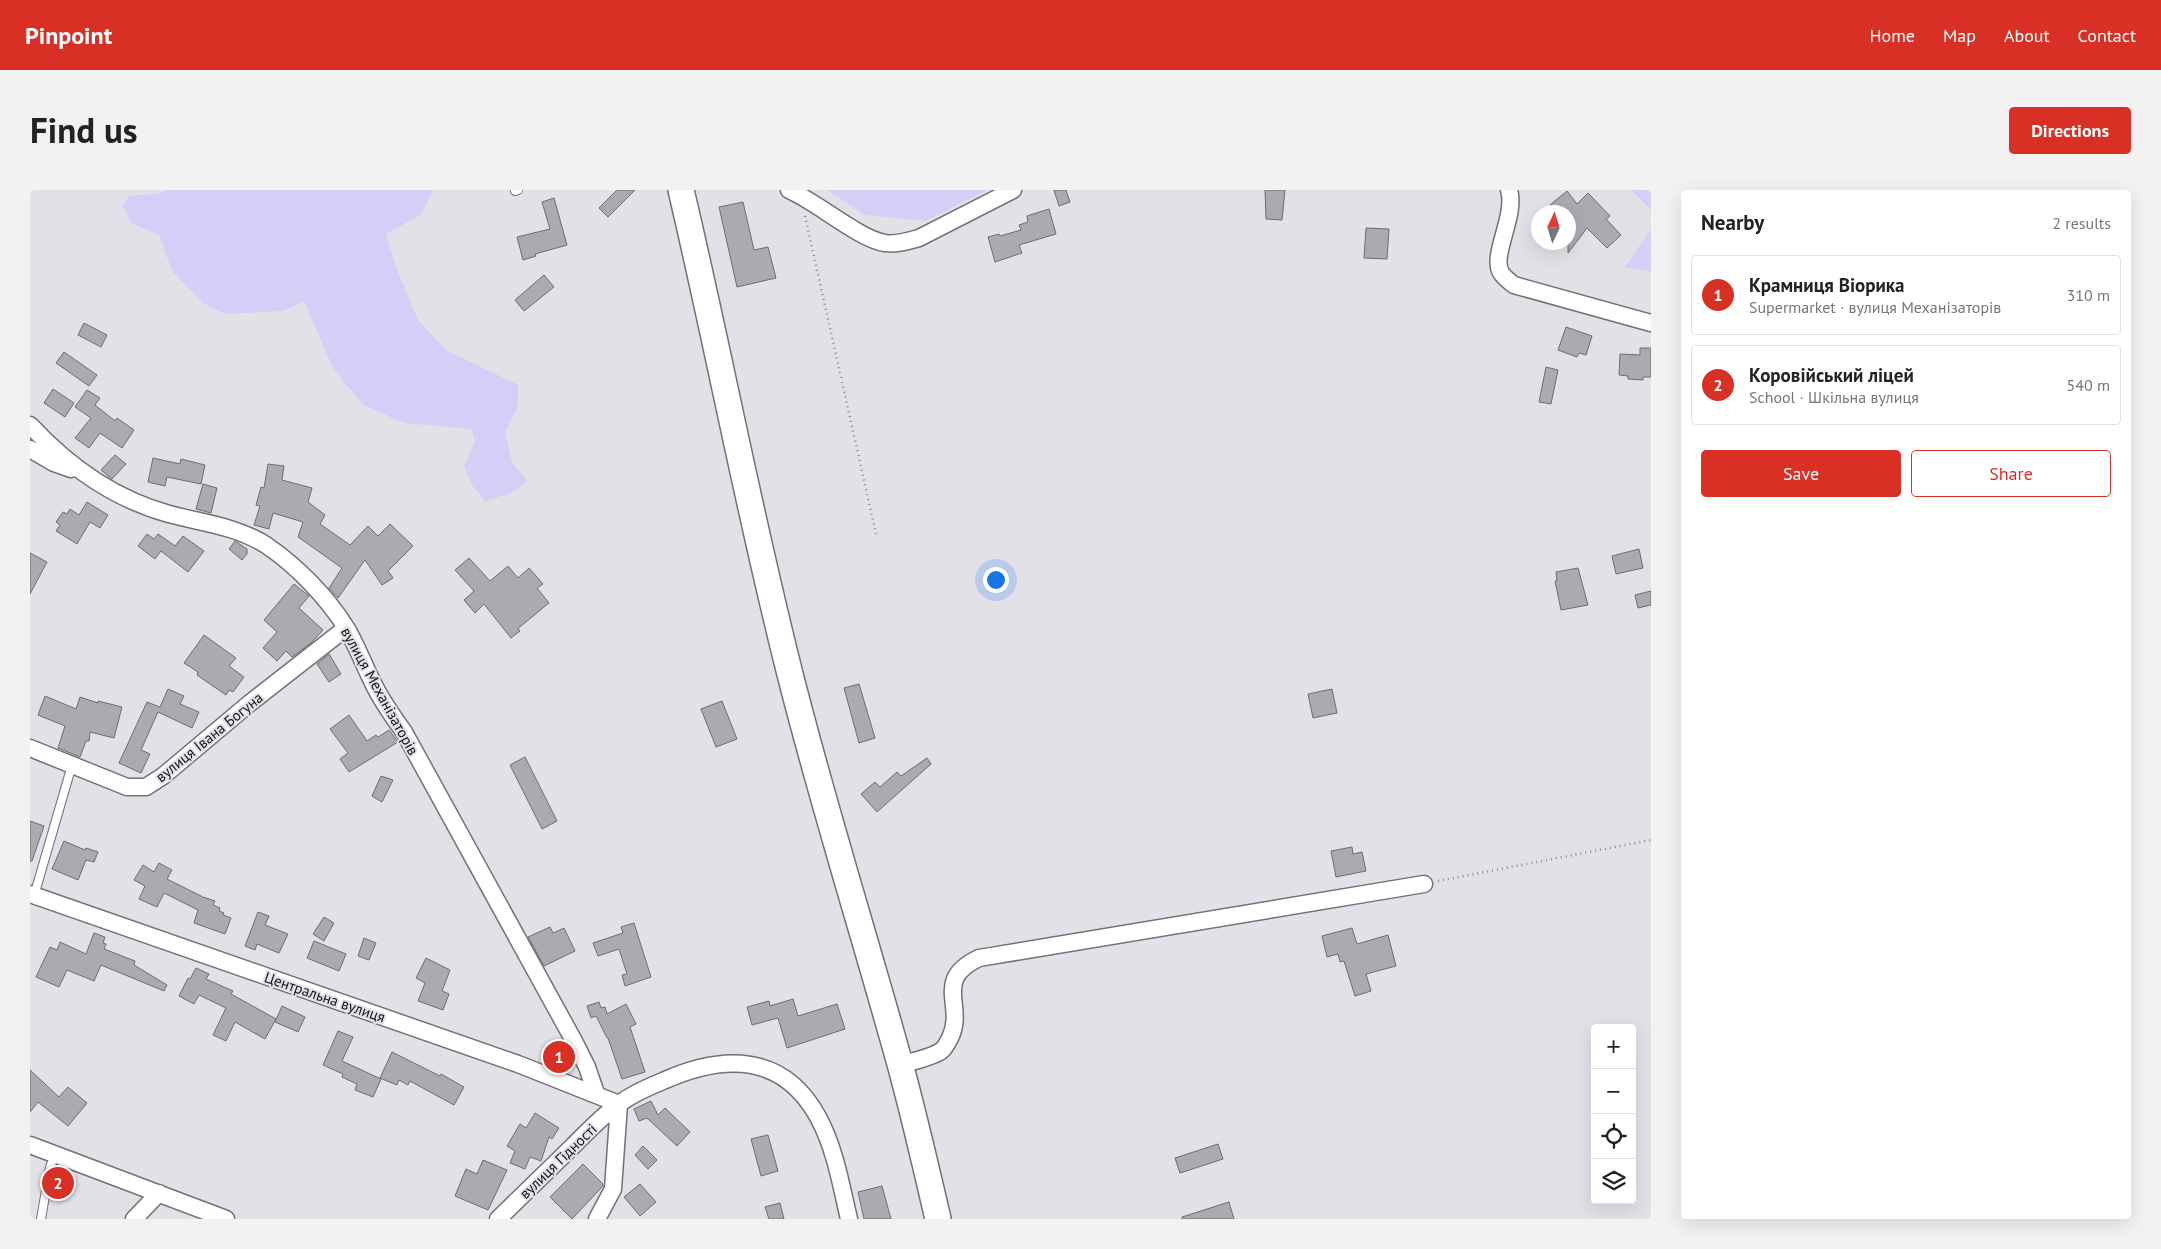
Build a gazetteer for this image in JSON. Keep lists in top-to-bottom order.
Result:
{
  "streets": {
    "street": [
      "вулиця Механізаторів",
      "вулиця Івана Богуна",
      "Центральна вулиця",
      "вулиця Гідності"
    ]
  },
  "crossings": [
    ["вулиця Механізаторів", "вулиця Івана Богуна"],
    ["вулиця Механізаторів", "Центральна вулиця"],
    ["Центральна вулиця", "вулиця Гідності"]
  ],
  "north": "top",
  "page": {
    "header": "Pinpoint",
    "nav": [
      "Home",
      "Map",
      "About",
      "Contact"
    ],
    "title": "Find us",
    "buttons": [
      "Directions",
      ["Save", "Share"]
    ],
    "heading": ["Nearby", "2 results"],
    "list": [
      {
        "mark": "1",
        "name": "Крамниця Віорика",
        "note": "Supermarket · вулиця Механізаторів",
        "value": "310 m"
      },
      {
        "mark": "2",
        "name": "Коровійський ліцей",
        "note": "School · Шкільна вулиця",
        "value": "540 m"
      }
    ],
    "map_buttons": ["+", "−"],
    "pins": ["1", "2"]
  }
}
